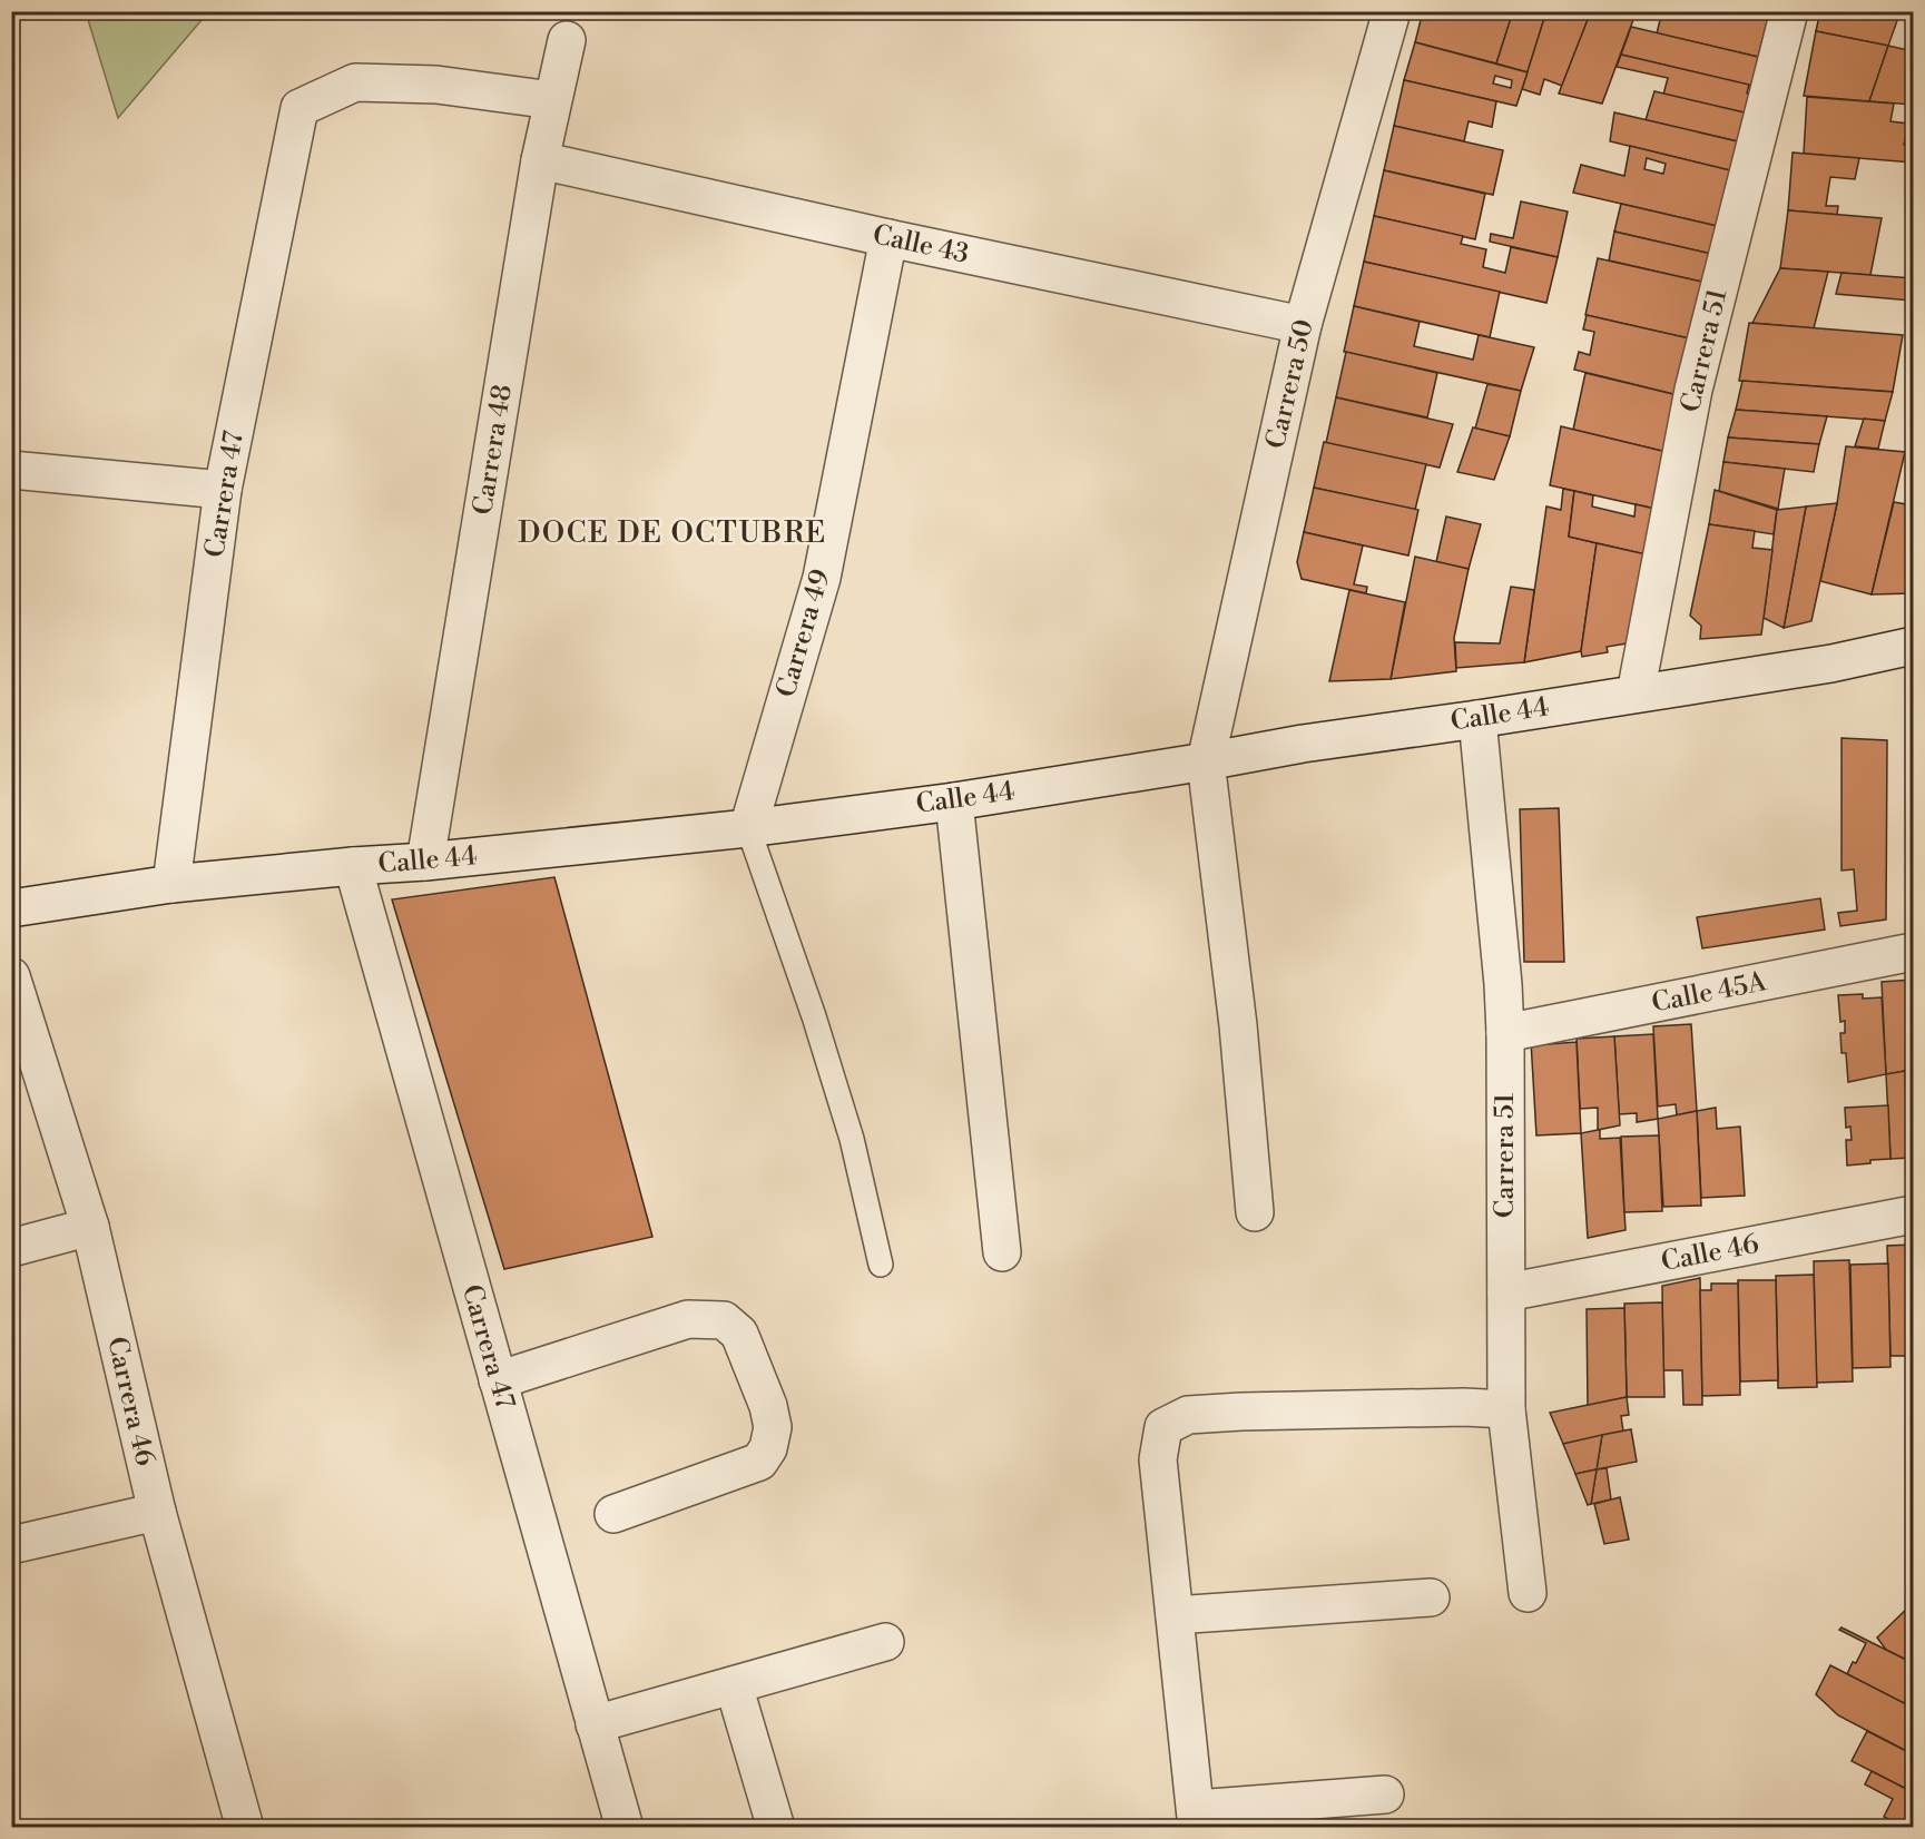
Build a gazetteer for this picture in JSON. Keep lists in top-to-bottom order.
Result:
{
  "streets": {
    "street": [
      "Calle 43",
      "Carrera 51",
      "Carrera 50",
      "Carrera 48",
      "Carrera 47",
      "Carrera 49",
      "Calle 44",
      "Calle 45A",
      "Calle 46",
      "Carrera 46"
    ]
  },
  "crossings": [
    ["Calle 43", "Carrera 50"],
    ["Calle 43", "Carrera 48"],
    ["Calle 43", "Carrera 49"],
    ["Carrera 51", "Calle 44"],
    ["Carrera 51", "Calle 45A"],
    ["Carrera 51", "Calle 46"],
    ["Carrera 50", "Calle 44"],
    ["Carrera 48", "Carrera 47"],
    ["Carrera 48", "Calle 44"],
    ["Carrera 47", "Calle 44"],
    ["Carrera 49", "Calle 44"]
  ],
  "districts": ["DOCE DE OCTUBRE"]
}
